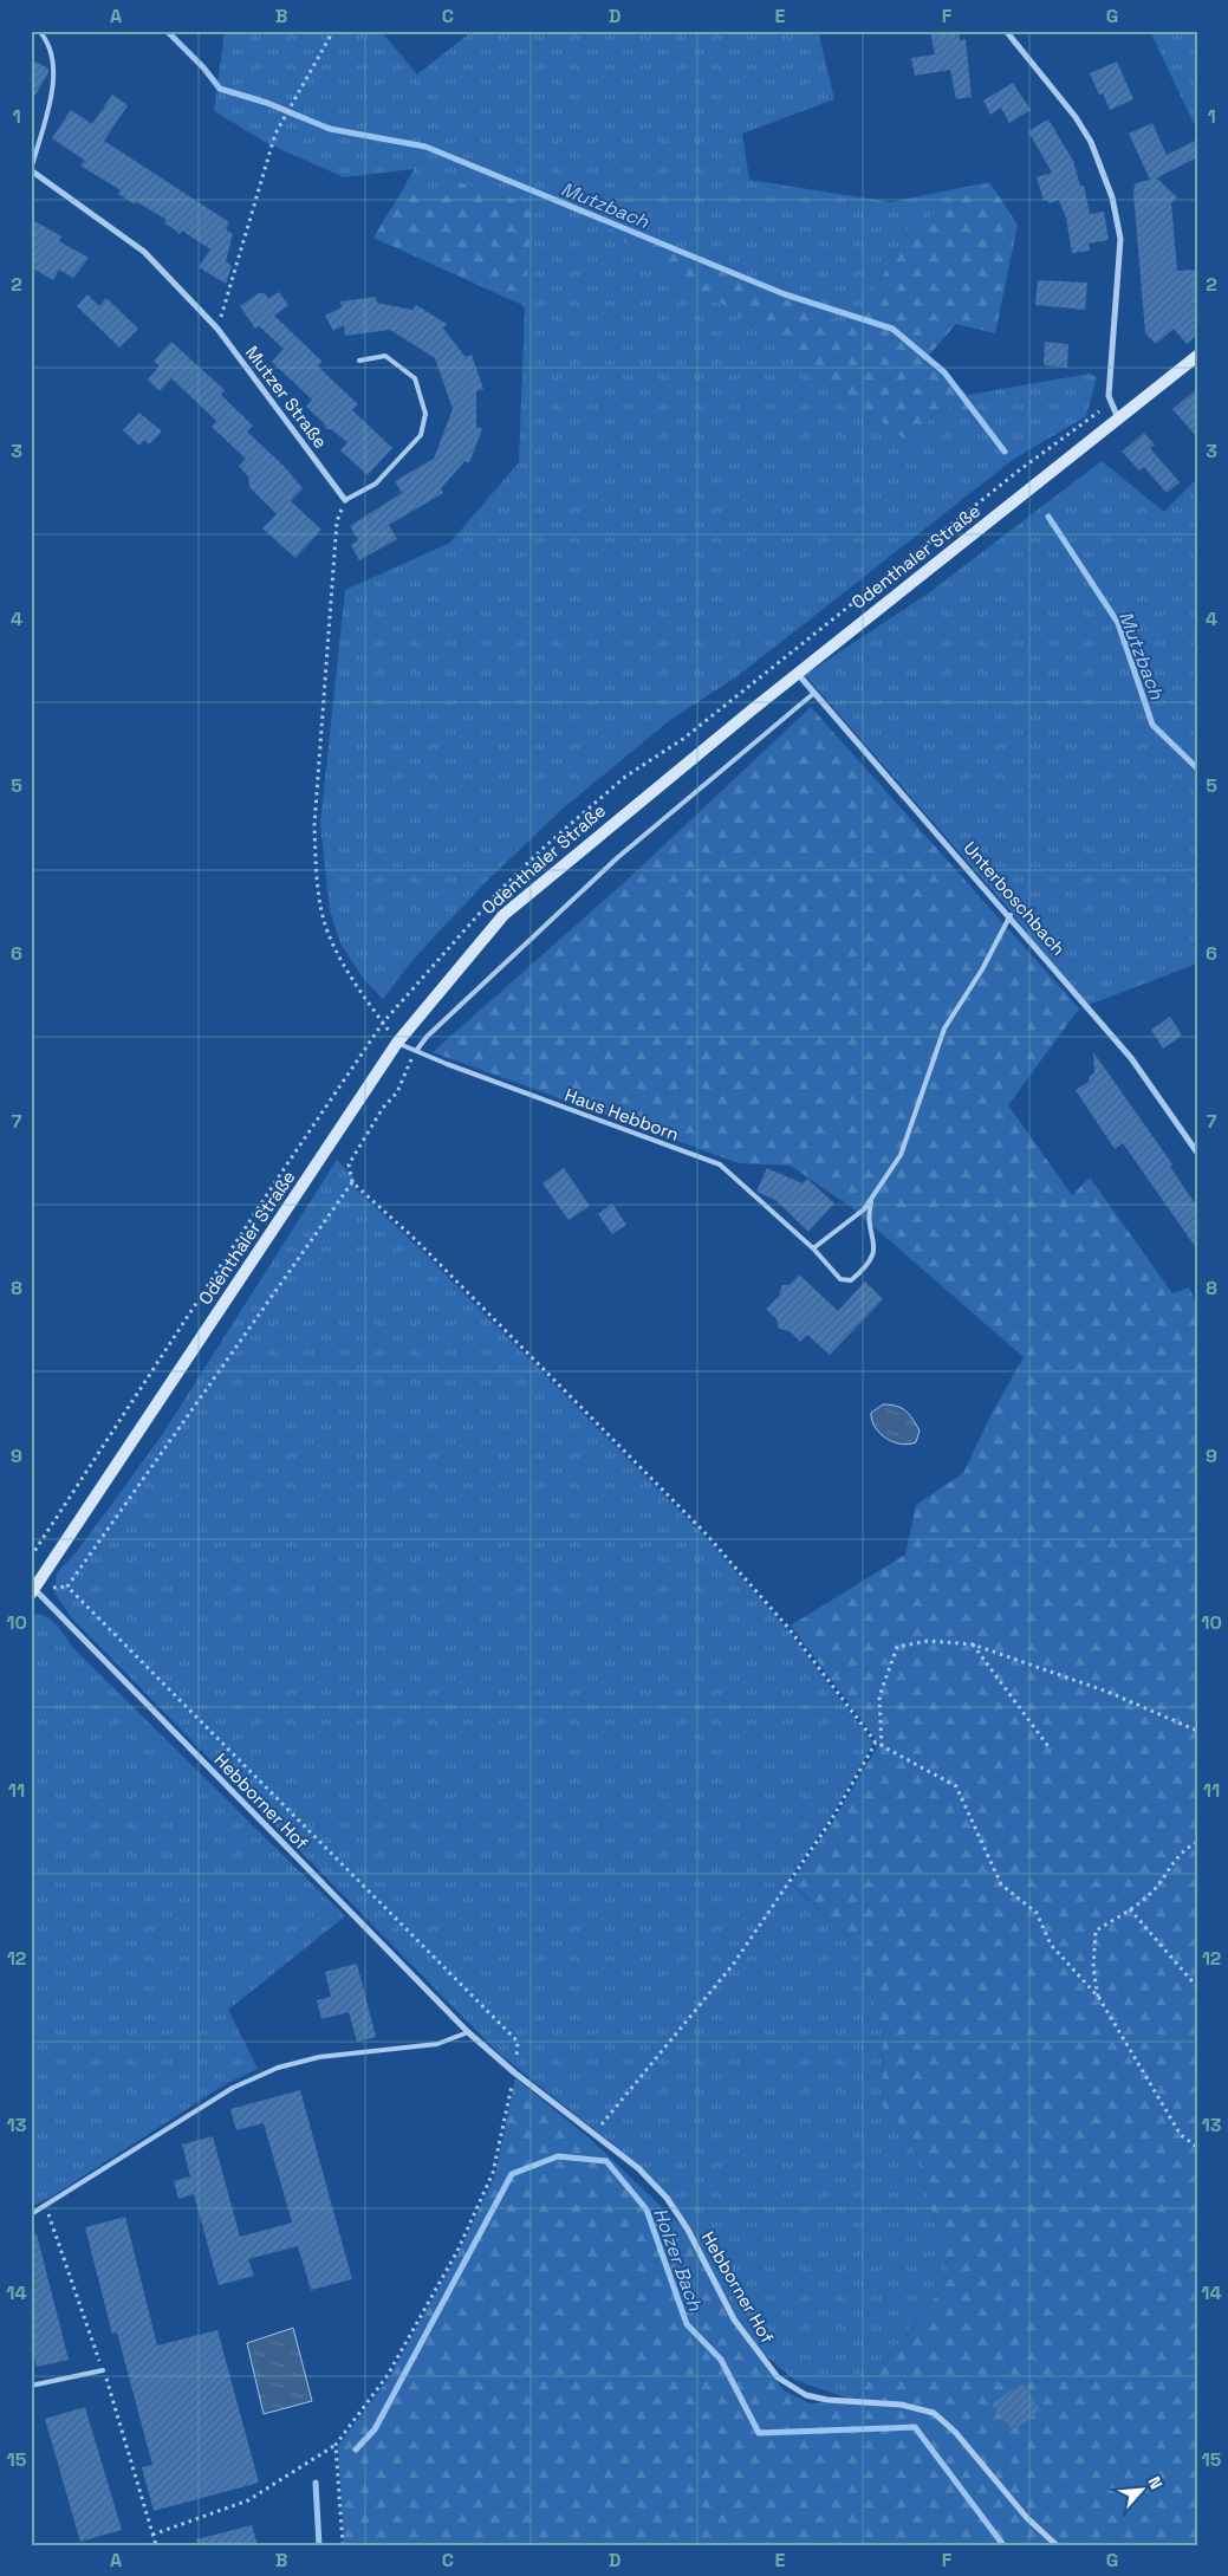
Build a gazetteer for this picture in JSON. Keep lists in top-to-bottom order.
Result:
{
  "streets": {
    "main road": ["Odenthaler Straße"],
    "street": ["Mutzer Straße", "Unterboschbach", "Hebborner Hof"],
    "lane": ["Haus Hebborn"]
  },
  "crossings": [
    ["Odenthaler Straße", "Unterboschbach"],
    ["Odenthaler Straße", "Haus Hebborn"],
    ["Odenthaler Straße", "Hebborner Hof"]
  ],
  "water": ["Mutzbach", "Holzer Bach"],
  "north": "top right",
  "grid": {
    "columns": [
      "A",
      "B",
      "C",
      "D",
      "E",
      "F",
      "G"
    ],
    "rows": [
      "1",
      "2",
      "3",
      "4",
      "5",
      "6",
      "7",
      "8",
      "9",
      "10",
      "11",
      "12",
      "13",
      "14",
      "15"
    ]
  }
}
